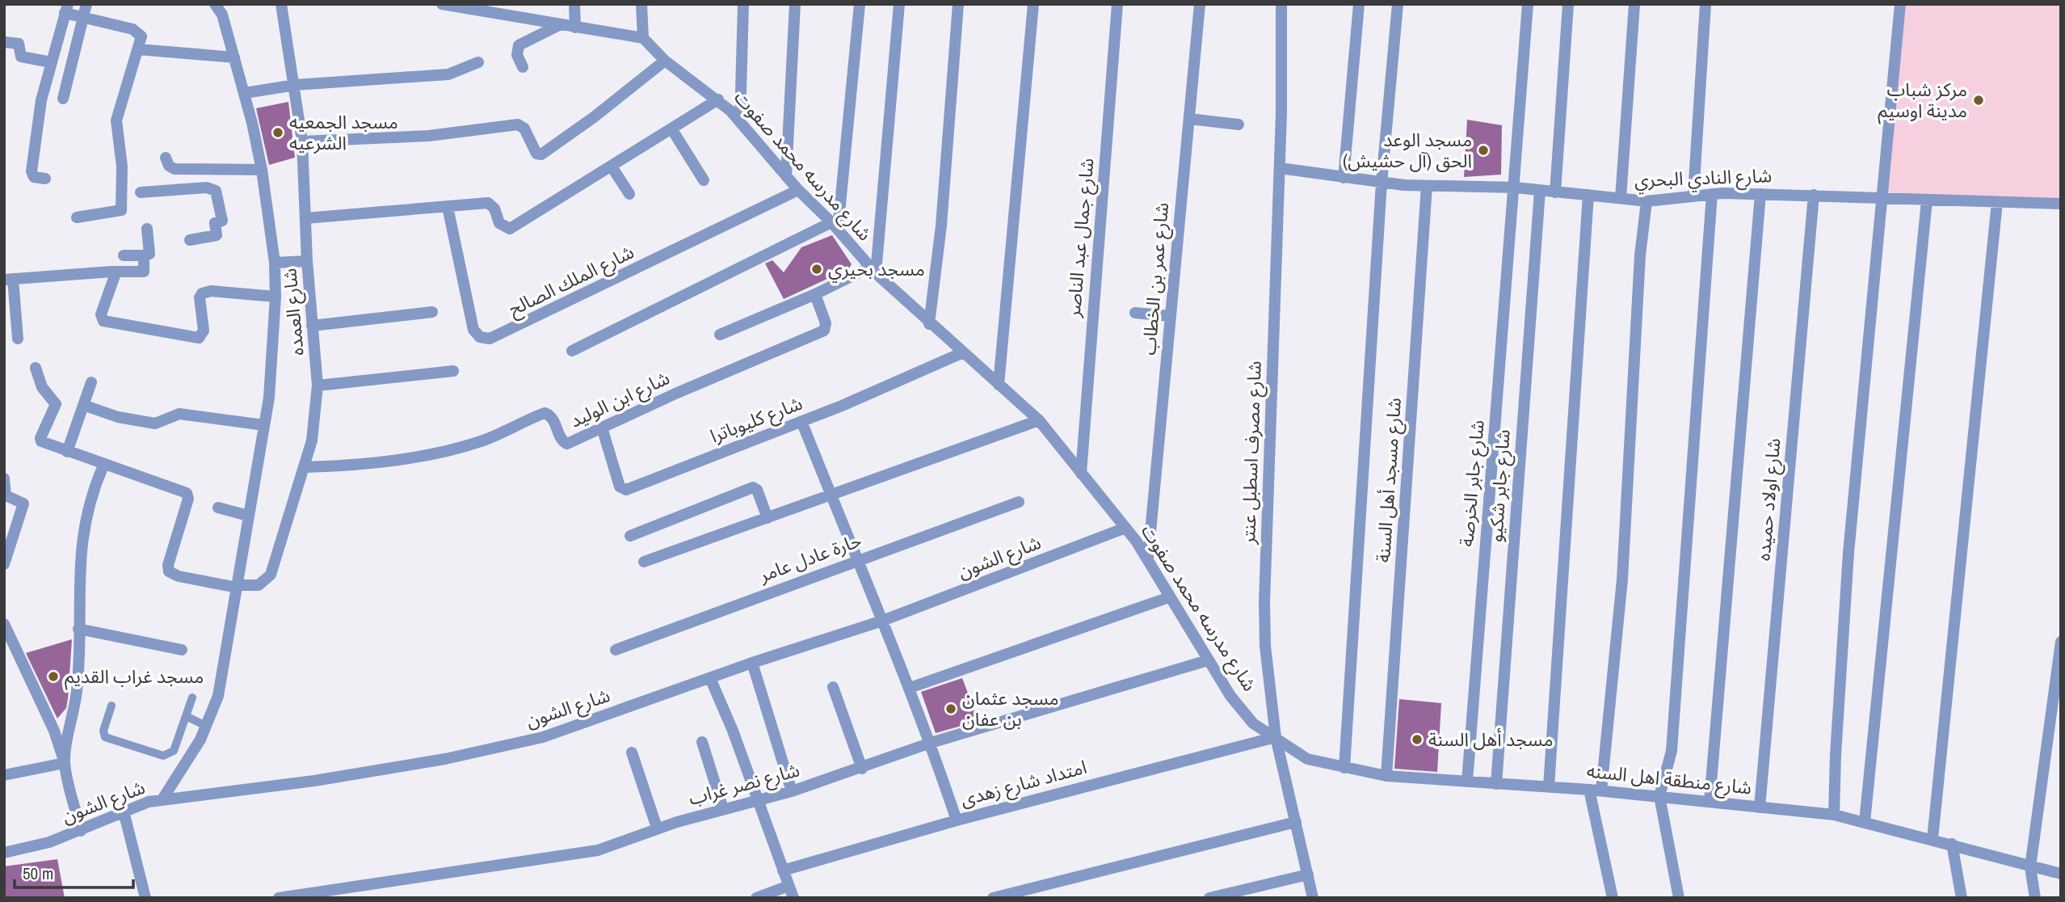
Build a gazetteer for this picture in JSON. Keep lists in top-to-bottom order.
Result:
{
  "streets": {
    "street": [
      "شارع مدرسه محمد صفوت",
      "شارع النادي البحري",
      "شارع جمال عبد الناصر",
      "شارع عمر بن الخطاب",
      "شارع الملك الصالح",
      "شارع العمده",
      "شارع ابن الوليد",
      "شارع كليوباترا",
      "شارع مصرف اسطبل عنتر",
      "شارع مسجد أهل السنة",
      "شارع جابر الخرصة",
      "شارع جابر شكيو",
      "شارع اولاد حميده",
      "شارع الشون",
      "حارة عادل عامر",
      "شارع منطقة اهل السنه",
      "امتداد شارع زهدى",
      "شارع نصر غراب"
    ]
  },
  "crossings": [
    ["شارع مدرسه محمد صفوت", "شارع جمال عبد الناصر"],
    ["شارع مدرسه محمد صفوت", "شارع عمر بن الخطاب"],
    ["شارع مدرسه محمد صفوت", "شارع الملك الصالح"],
    ["شارع مدرسه محمد صفوت", "شارع كليوباترا"],
    ["شارع مدرسه محمد صفوت", "شارع مصرف اسطبل عنتر"],
    ["شارع مدرسه محمد صفوت", "شارع الشون"],
    ["شارع مدرسه محمد صفوت", "شارع منطقة اهل السنه"],
    ["شارع مدرسه محمد صفوت", "امتداد شارع زهدى"],
    ["شارع مدرسه محمد صفوت", "شارع نصر غراب"],
    ["شارع النادي البحري", "شارع مصرف اسطبل عنتر"],
    ["شارع النادي البحري", "شارع مسجد أهل السنة"],
    ["شارع النادي البحري", "شارع جابر الخرصة"],
    ["شارع النادي البحري", "شارع جابر شكيو"],
    ["شارع النادي البحري", "شارع اولاد حميده"],
    ["شارع العمده", "شارع ابن الوليد"],
    ["شارع العمده", "شارع الشون"],
    ["شارع ابن الوليد", "شارع كليوباترا"],
    ["شارع مصرف اسطبل عنتر", "شارع منطقة اهل السنه"],
    ["شارع مصرف اسطبل عنتر", "امتداد شارع زهدى"],
    ["شارع مسجد أهل السنة", "شارع منطقة اهل السنه"],
    ["شارع جابر الخرصة", "شارع منطقة اهل السنه"],
    ["شارع جابر شكيو", "شارع منطقة اهل السنه"],
    ["شارع اولاد حميده", "شارع منطقة اهل السنه"],
    ["شارع منطقة اهل السنه", "امتداد شارع زهدى"]
  ],
  "places": [
    "مركز شباب مدينة اوسيم",
    "مسجد الجمعيه الشرعيه",
    "مسجد الوعد الحق (آل حشيش)",
    "مسجد بحيري",
    "مسجد غراب القديم",
    "مسجد عثمان بن عفان",
    "مسجد أهل السنة"
  ],
  "scale_bar": "50 m"
}
